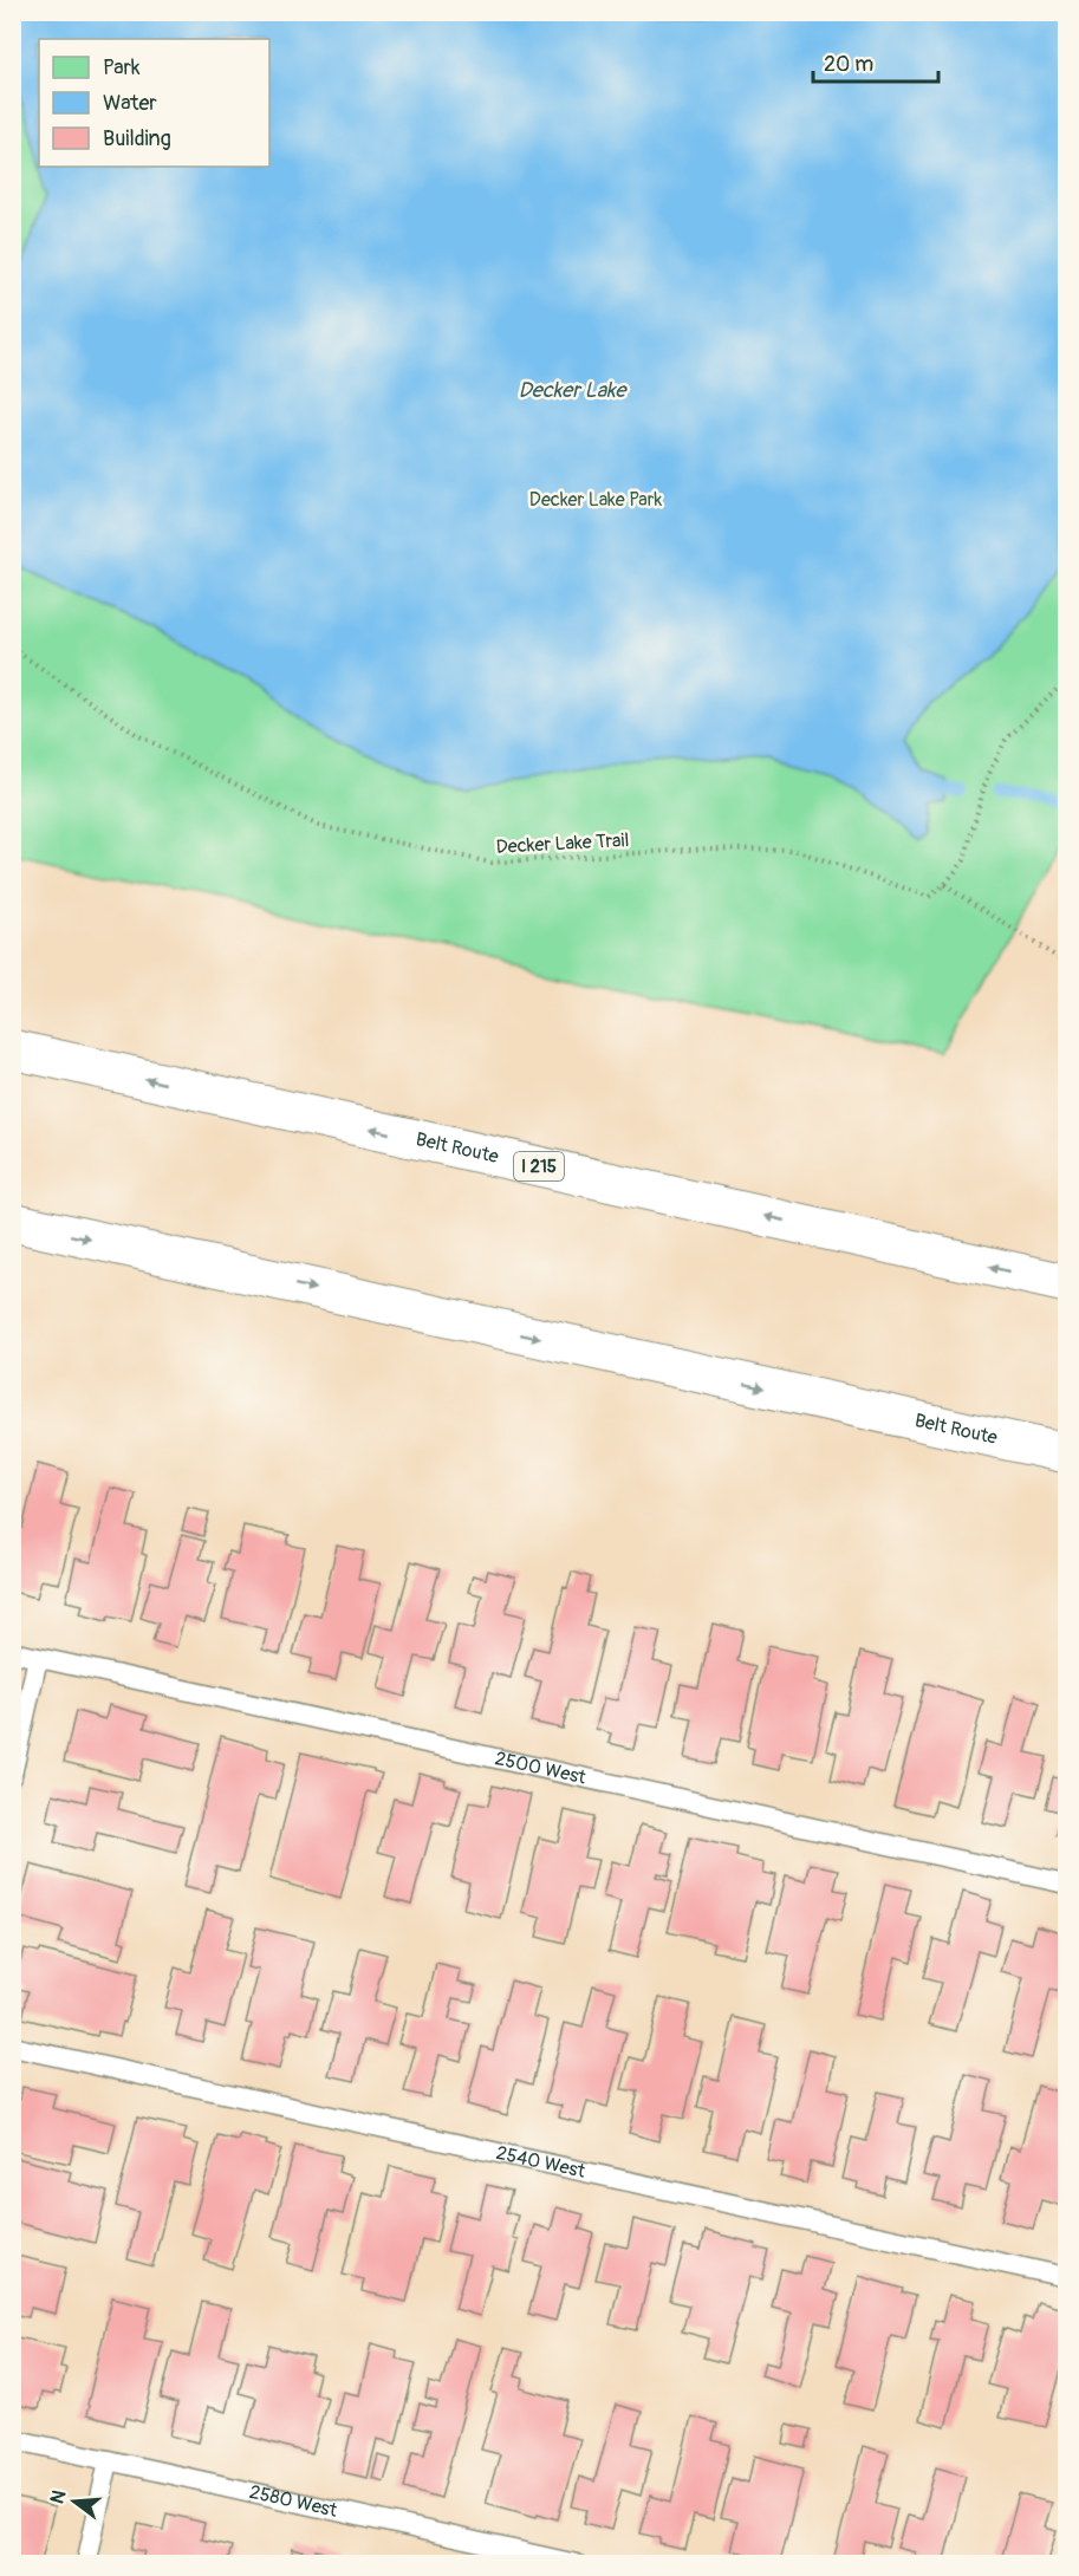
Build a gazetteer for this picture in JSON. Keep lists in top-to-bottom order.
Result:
{
  "streets": {
    "highway": ["Belt Route", "I 215"],
    "lane": ["2500 West", "2540 West", "2580 West"],
    "path": ["Decker Lake Trail"]
  },
  "water": ["Decker Lake"],
  "parks": ["Decker Lake Park"],
  "legend": ["Park", "Water", "Building"],
  "scale_bar": "20 m",
  "north": "left"
}
